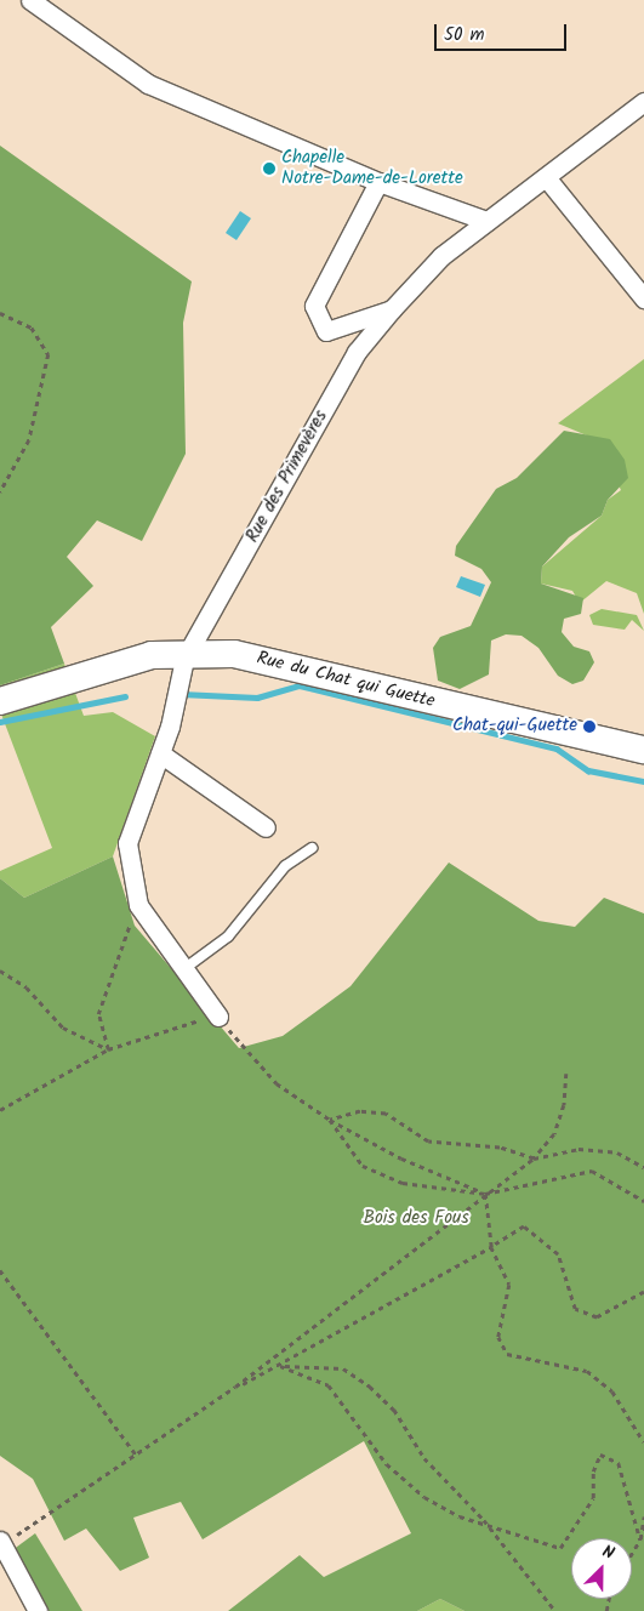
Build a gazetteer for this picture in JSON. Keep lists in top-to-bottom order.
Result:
{
  "streets": {
    "main road": ["Rue du Chat qui Guette"],
    "street": ["Rue des Primevères"]
  },
  "crossings": [
    ["Rue des Primevères", "Rue du Chat qui Guette"]
  ],
  "parks": ["Bois des Fous"],
  "places": ["Chapelle Notre-Dame-de-Lorette", "Chat-qui-Guette"],
  "scale_bar": "50 m",
  "north": "top right"
}
